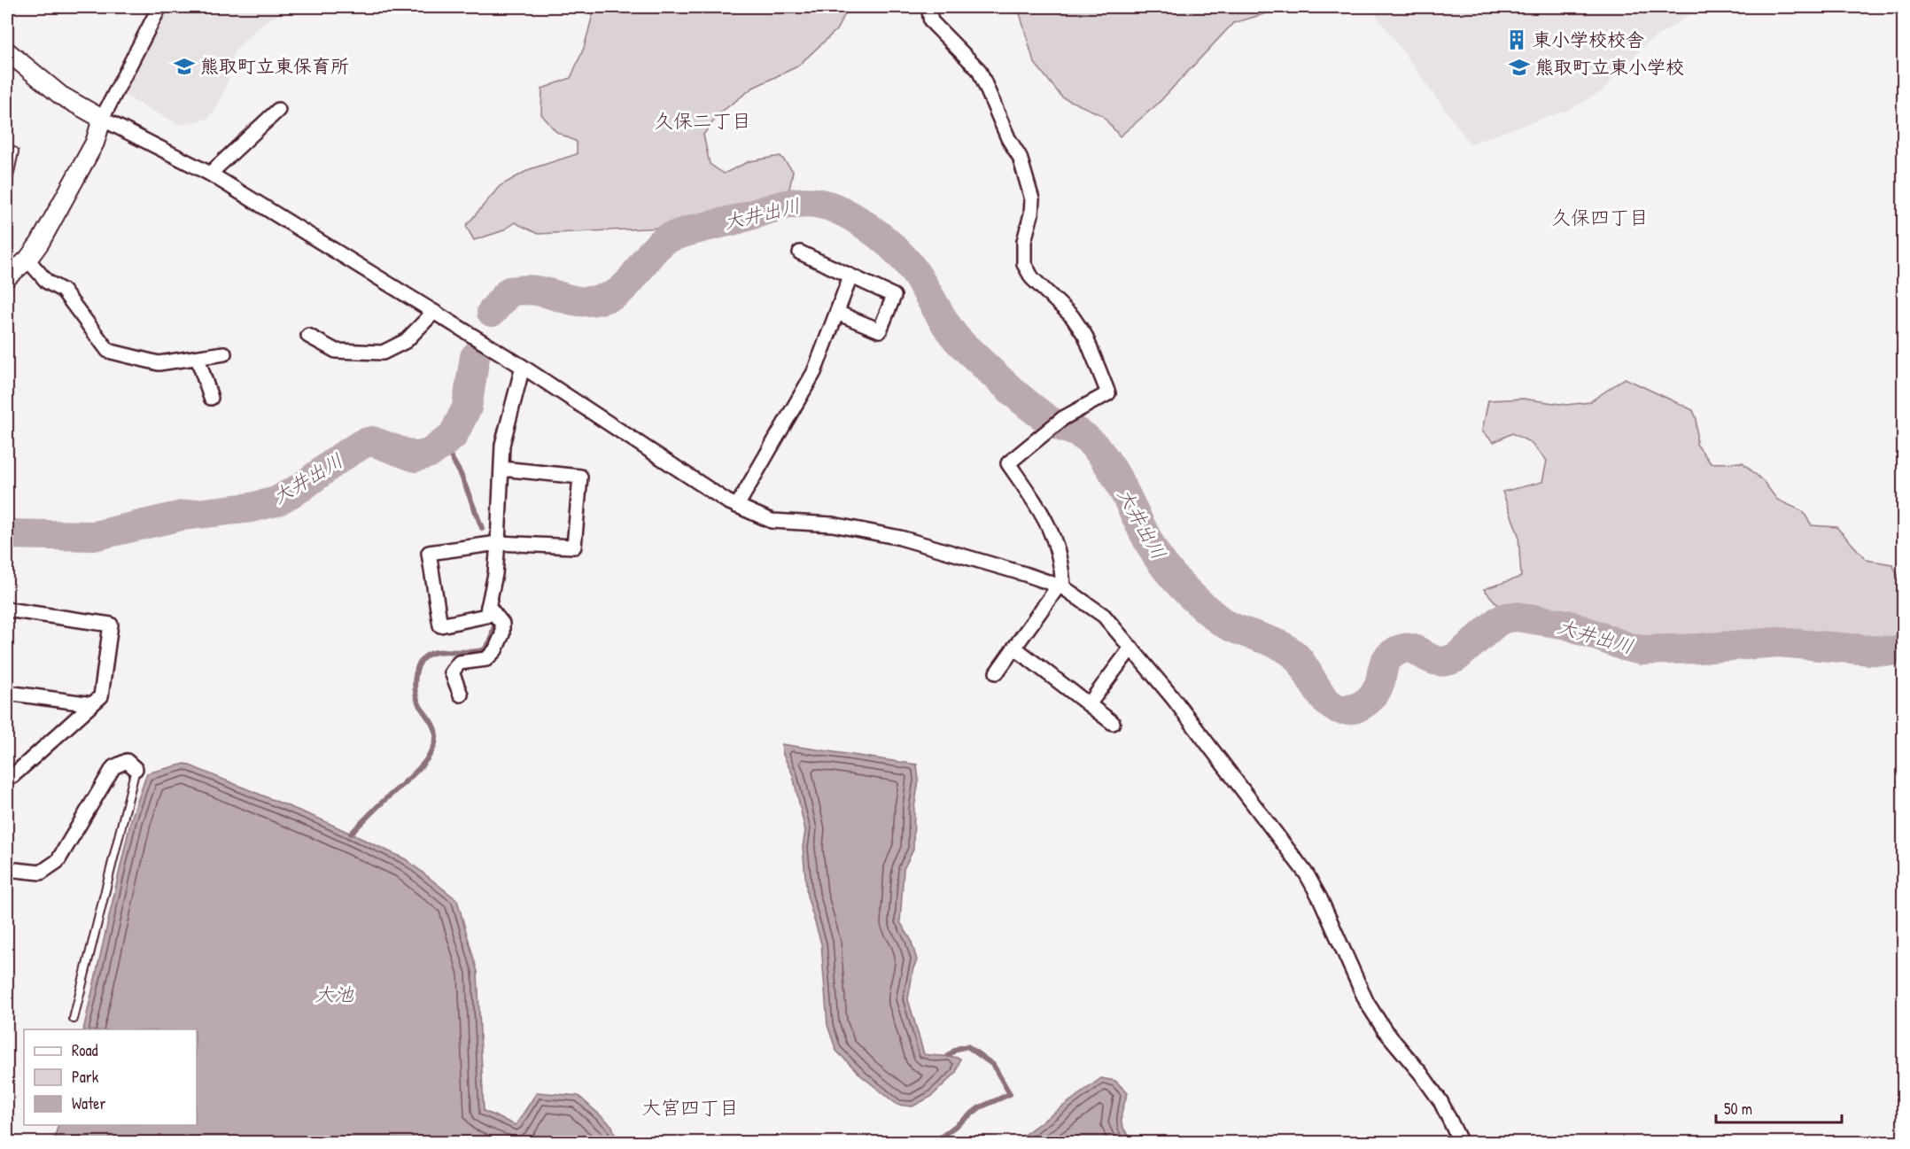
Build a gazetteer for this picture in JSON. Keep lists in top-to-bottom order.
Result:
{
  "districts": ["久保二丁目", "久保四丁目", "大宮四丁目"],
  "water": ["大井出川", "大池"],
  "places": {
    "building": ["東小学校校舎"],
    "school or university": ["熊取町立東保育所", "熊取町立東小学校"]
  },
  "legend": ["Road", "Park", "Water"],
  "scale_bar": "50 m"
}
